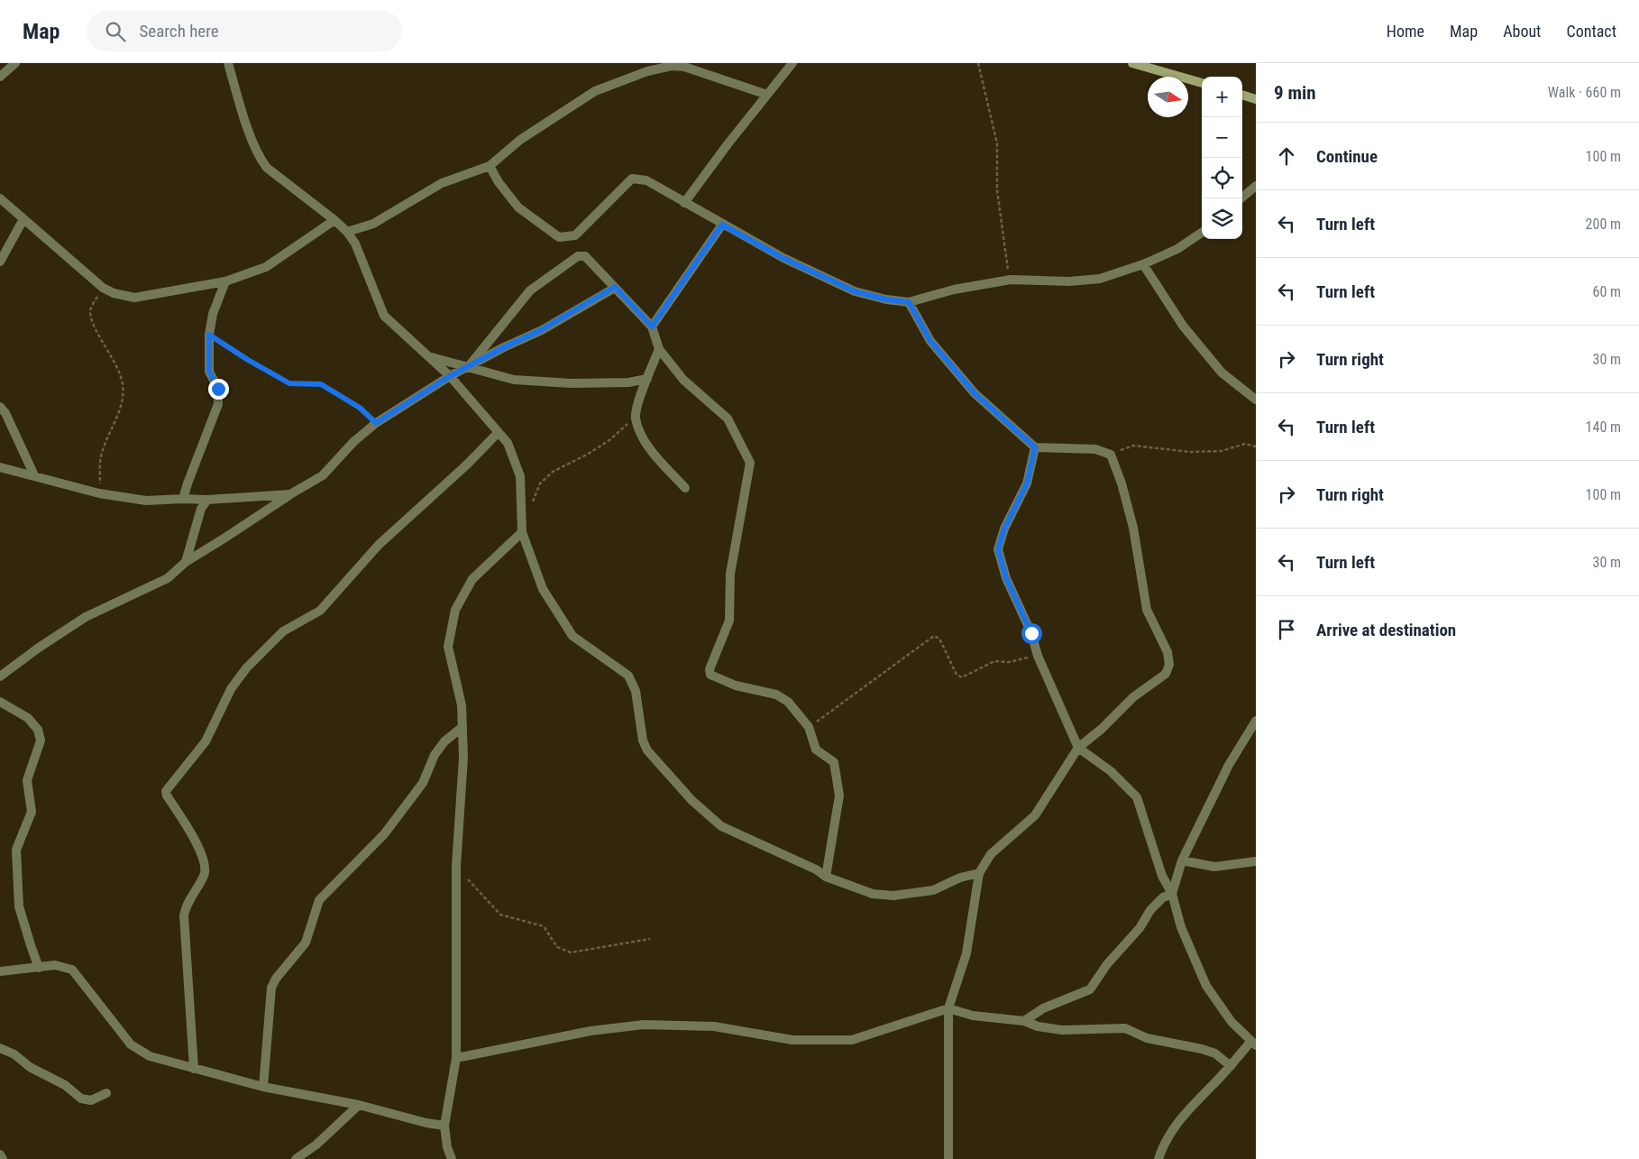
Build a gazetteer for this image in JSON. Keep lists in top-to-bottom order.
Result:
{
  "north": "right",
  "page": {
    "header": "Map",
    "search": "Search here",
    "nav": [
      "Home",
      "Map",
      "About",
      "Contact"
    ],
    "heading": ["9 min", "Walk · 660 m"],
    "map_buttons": ["+", "−"],
    "list": [
      ["Continue", "100 m"],
      ["Turn left", "200 m"],
      ["Turn left", "60 m"],
      ["Turn right", "30 m"],
      ["Turn left", "140 m"],
      ["Turn right", "100 m"],
      ["Turn left", "30 m"],
      "Arrive at destination"
    ]
  }
}
